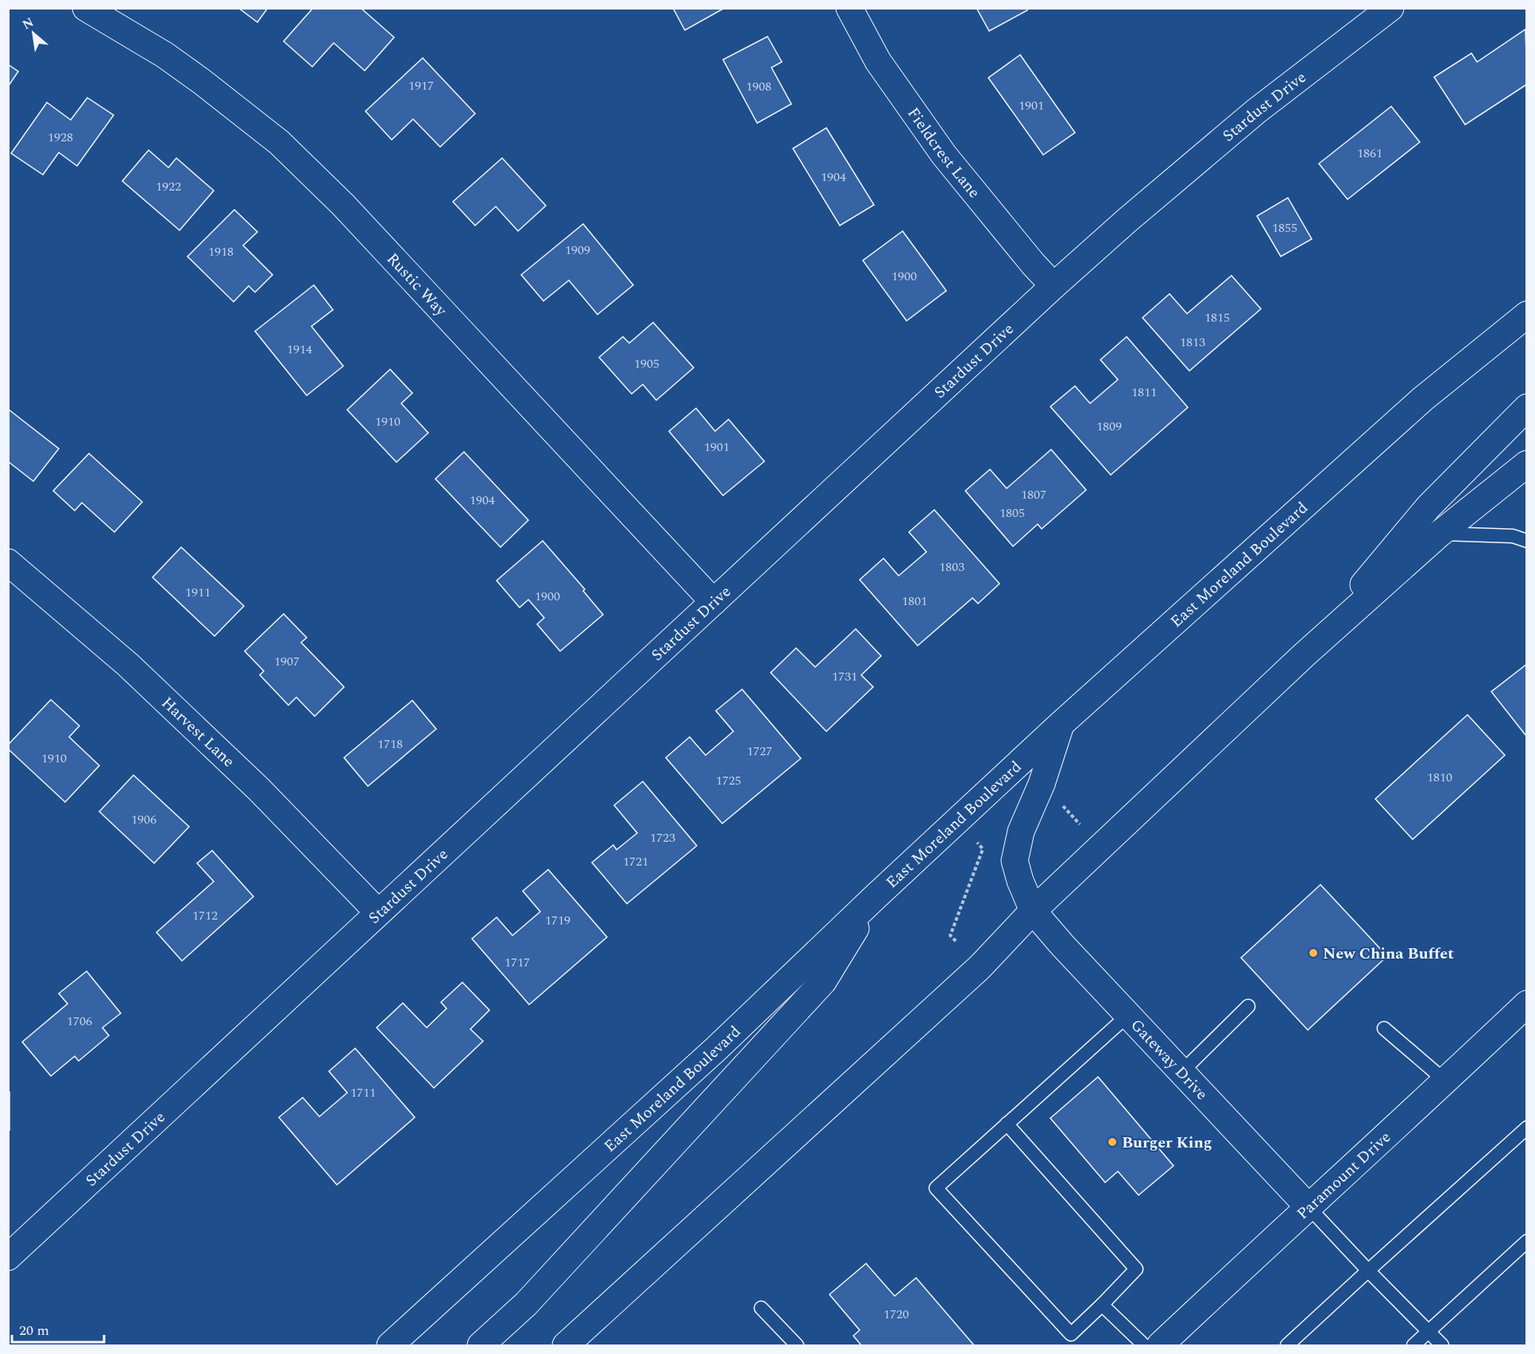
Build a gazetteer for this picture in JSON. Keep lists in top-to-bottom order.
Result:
{
  "streets": {
    "street": [
      "Stardust Drive",
      "Fieldcrest Lane",
      "Rustic Way",
      "East Moreland Boulevard",
      "Harvest Lane",
      "Gateway Drive",
      "Paramount Drive"
    ]
  },
  "crossings": [
    ["Stardust Drive", "Fieldcrest Lane"],
    ["Stardust Drive", "Rustic Way"],
    ["Stardust Drive", "Harvest Lane"],
    ["Gateway Drive", "Paramount Drive"]
  ],
  "places": ["New China Buffet", "Burger King"],
  "house_numbers": [
    "1917",
    "1908",
    "1901",
    "1928",
    "1861",
    "1904",
    "1922",
    "1855",
    "1909",
    "1918",
    "1900",
    "1815",
    "1813",
    "1914",
    "1905",
    "1811",
    "1910",
    "1809",
    "1901",
    "1807",
    "1904",
    "1805",
    "1803",
    "1911",
    "1900",
    "1801",
    "1907",
    "1731",
    "1718",
    "1727",
    "1910",
    "1810",
    "1725",
    "1906",
    "1723",
    "1721",
    "1712",
    "1719",
    "1717",
    "1706",
    "1711",
    "1720"
  ],
  "scale_bar": "20 m",
  "north": "top left"
}
